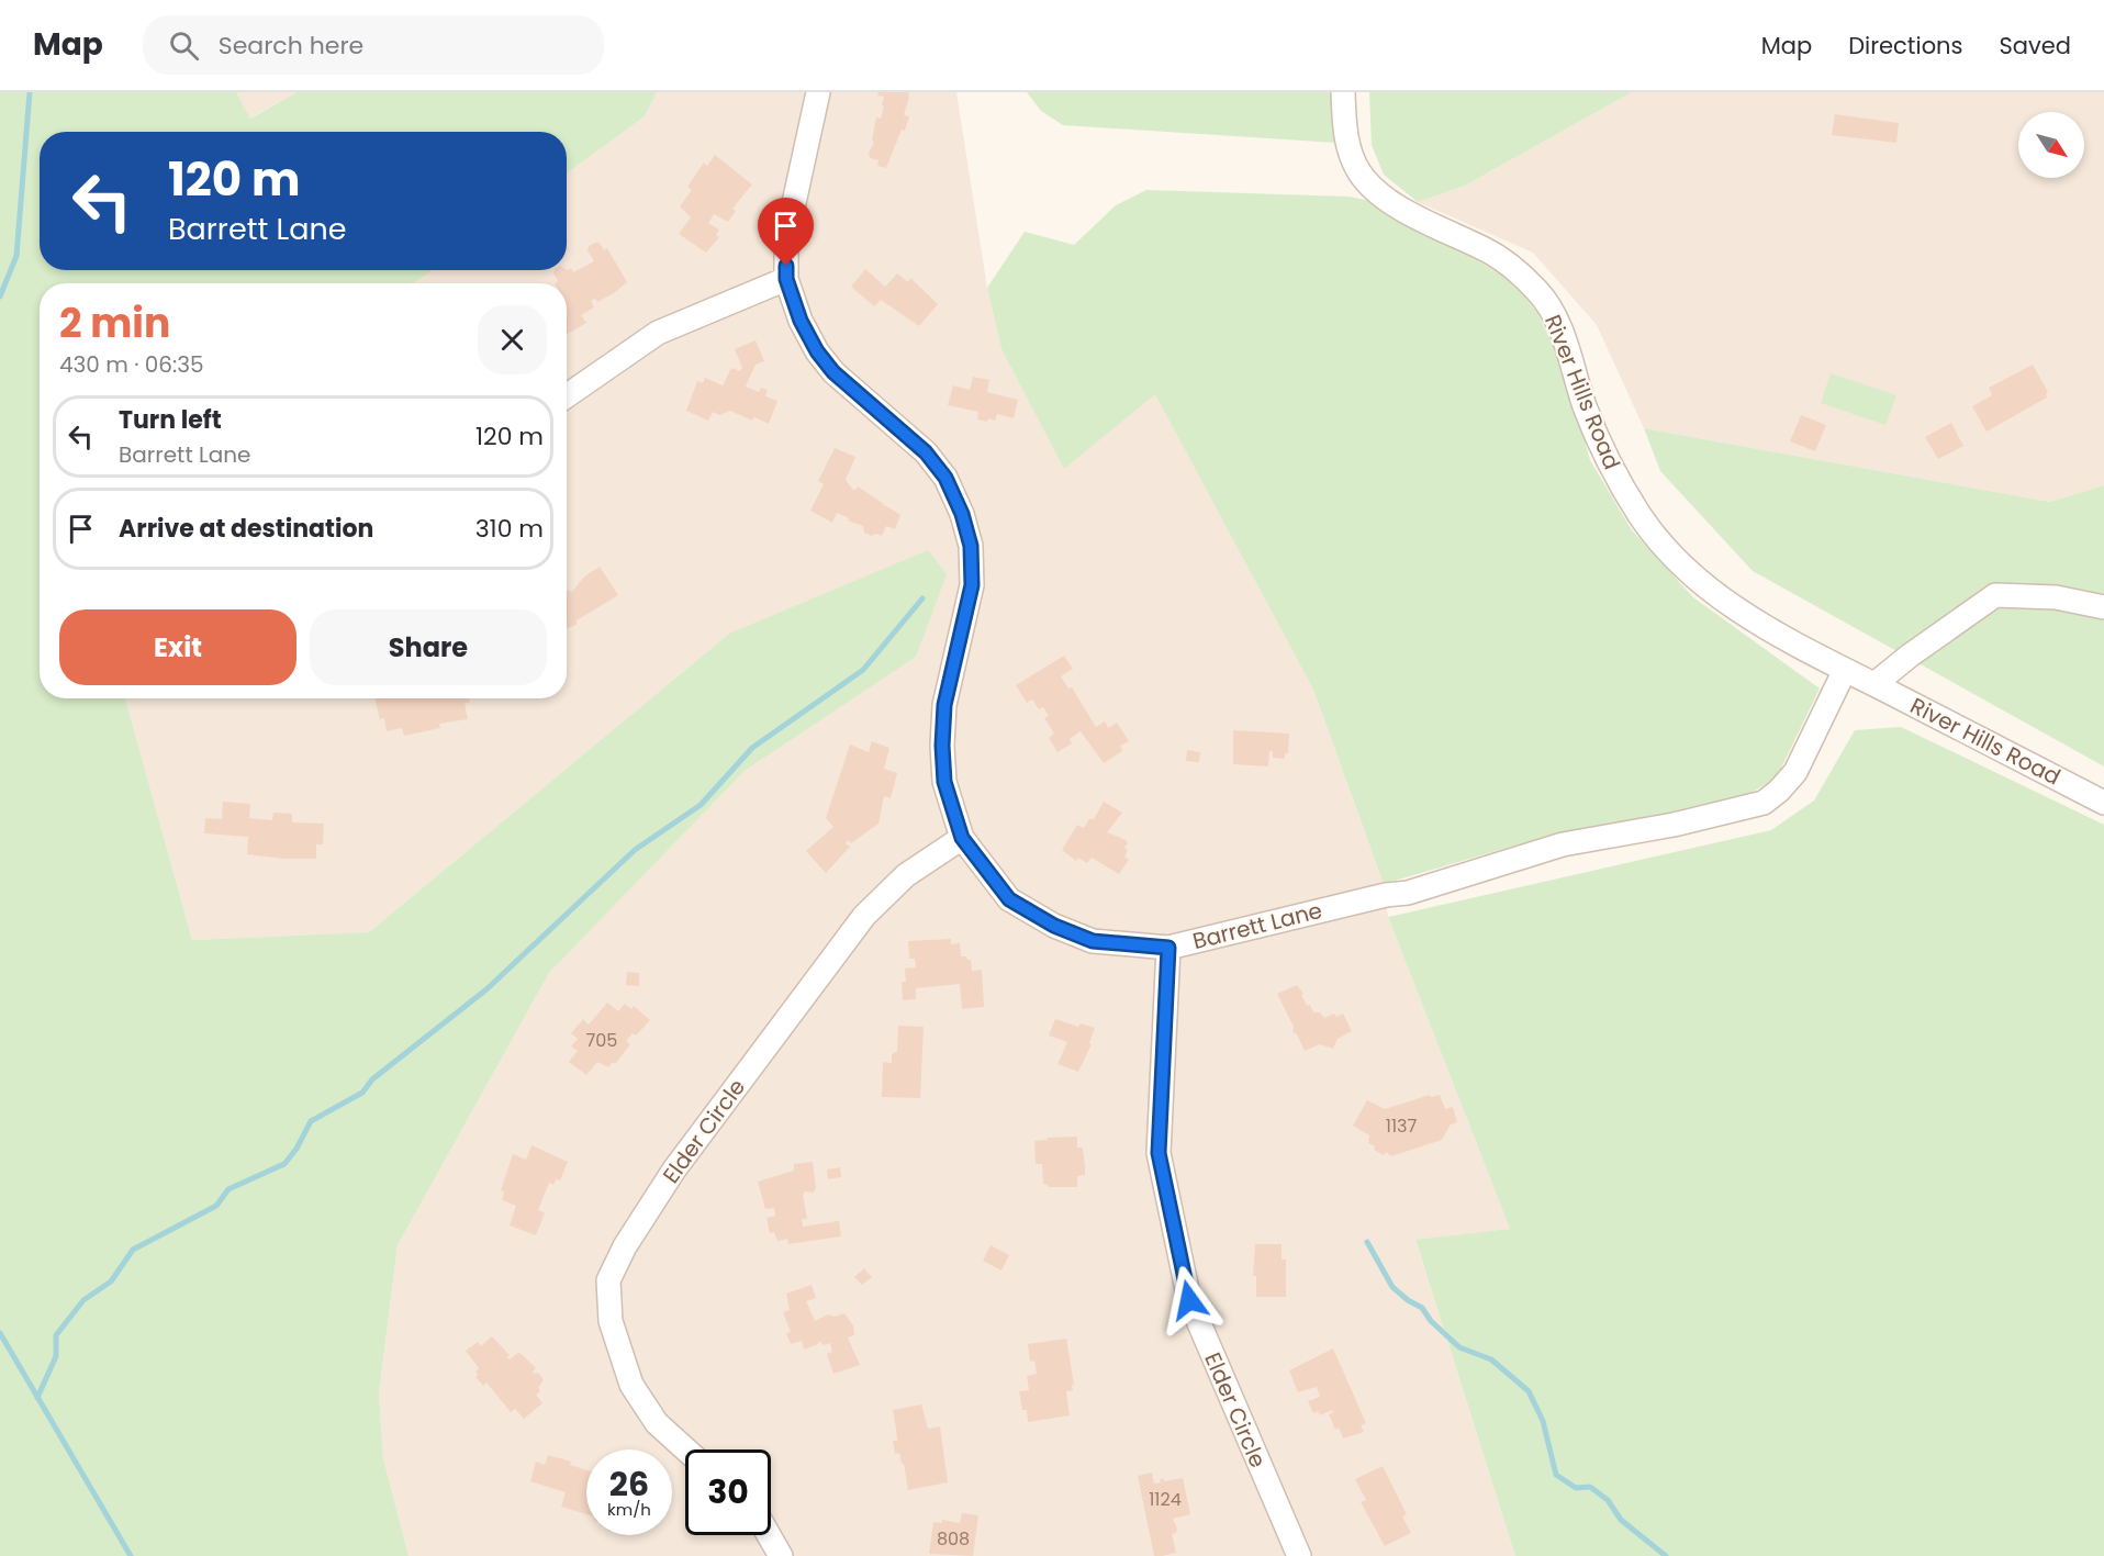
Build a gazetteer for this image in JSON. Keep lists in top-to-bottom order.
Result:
{
  "streets": {
    "street": ["River Hills Road", "Barrett Lane", "Elder Circle"]
  },
  "crossings": [
    ["River Hills Road", "Barrett Lane"],
    ["Barrett Lane", "Elder Circle"]
  ],
  "house_numbers": [
    "705",
    "1137",
    "1124",
    "808"
  ],
  "north": "bottom right",
  "page": {
    "header": "Map",
    "search": "Search here",
    "nav": ["Map", "Directions", "Saved"],
    "turn": ["120 m", "Barrett Lane"],
    "heading": ["2 min", "430 m · 06:35"],
    "list": [
      {
        "name": "Turn left",
        "note": "Barrett Lane",
        "value": "120 m"
      },
      {
        "name": "Arrive at destination",
        "value": "310 m"
      }
    ],
    "buttons": ["Exit", "Share"],
    "speed": "26 km/h",
    "limit": "30"
  }
}
